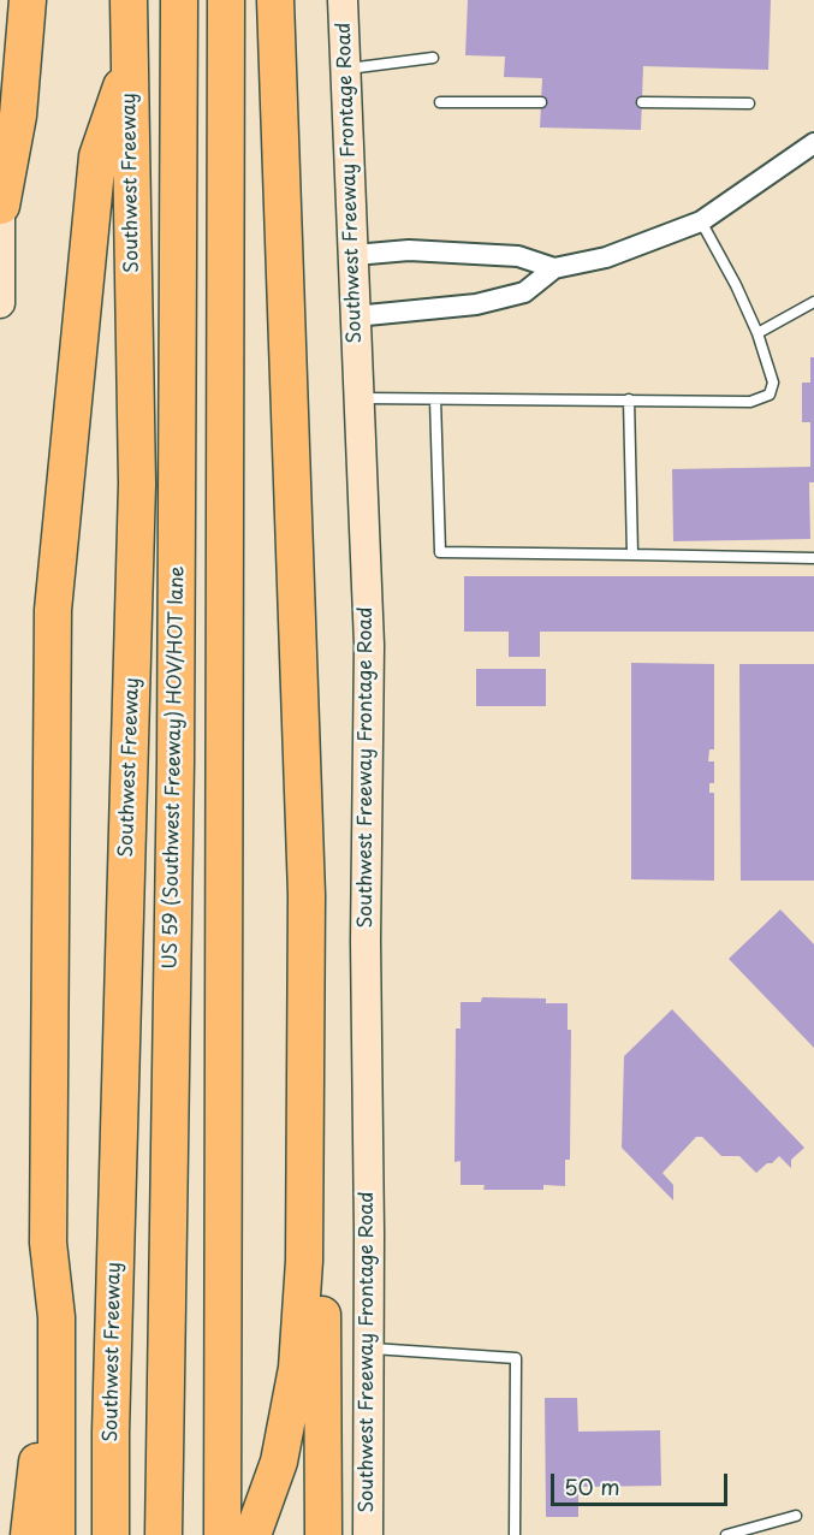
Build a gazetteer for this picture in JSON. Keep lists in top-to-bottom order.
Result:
{
  "streets": {
    "highway": ["Southwest Freeway", "US 59 (Southwest Freeway) HOV/HOT lane"],
    "main road": ["Southwest Freeway Frontage Road"]
  },
  "scale_bar": "50 m"
}
